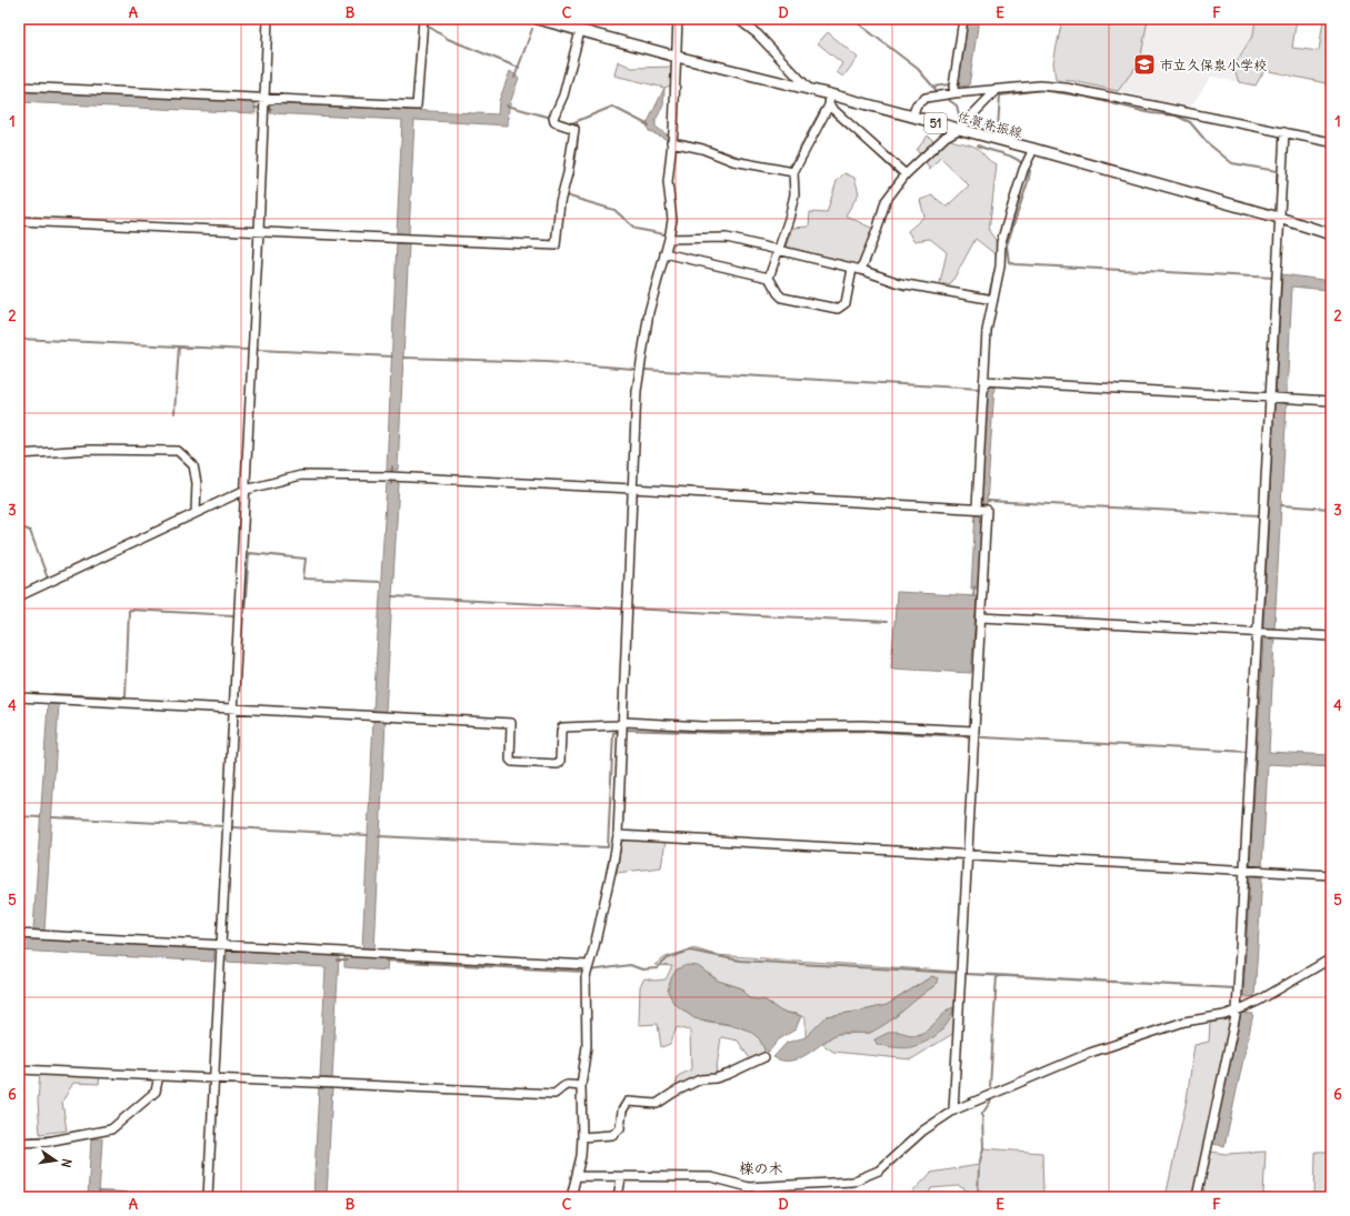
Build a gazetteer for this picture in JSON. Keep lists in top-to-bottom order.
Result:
{
  "streets": {
    "main road": ["51", "佐賀脊振線"]
  },
  "districts": ["檪の木"],
  "places": {
    "school or university": ["市立久保泉小学校"]
  },
  "north": "right",
  "grid": {
    "columns": [
      "A",
      "B",
      "C",
      "D",
      "E",
      "F"
    ],
    "rows": [
      "1",
      "2",
      "3",
      "4",
      "5",
      "6"
    ]
  }
}
